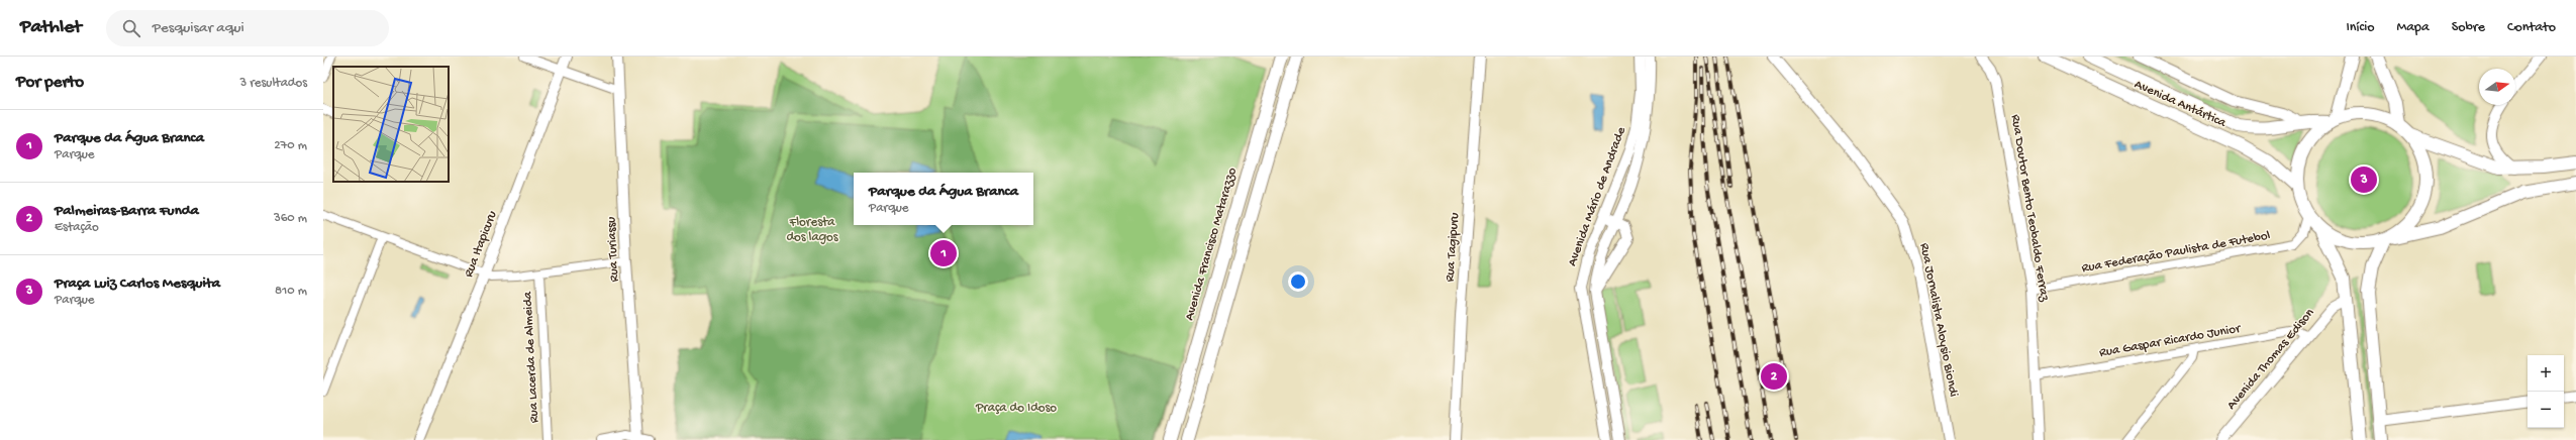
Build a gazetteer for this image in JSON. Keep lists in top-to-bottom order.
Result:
{
  "streets": {
    "main road": ["Avenida Antártica", "Avenida Francisco Matarazzo"],
    "street": [
      "Avenida Mário de Andrade",
      "Rua Doutor Bento Teobaldo Ferraz",
      "Rua Itapicuru",
      "Rua Tagipuru",
      "Rua Turiassu",
      "Rua Federação Paulista de Futebol",
      "Rua Jornalista Aloysio Biondi",
      "Rua Gaspar Ricardo Junior",
      "Rua Lacerda de Almeida",
      "Avenida Thomas Edison"
    ]
  },
  "crossings": [
    ["Avenida Antártica", "Rua Federação Paulista de Futebol"],
    ["Rua Doutor Bento Teobaldo Ferraz", "Rua Federação Paulista de Futebol"],
    ["Rua Doutor Bento Teobaldo Ferraz", "Rua Gaspar Ricardo Junior"],
    ["Rua Gaspar Ricardo Junior", "Avenida Thomas Edison"]
  ],
  "parks": ["Floresta dos lagos", "Praça do Idoso"],
  "north": "right",
  "page": {
    "header": "Pathlet",
    "search": "Pesquisar aqui",
    "nav": [
      "Início",
      "Mapa",
      "Sobre",
      "Contato"
    ],
    "heading": ["Por perto", "3 resultados"],
    "list": [
      {
        "mark": "1",
        "name": "Parque da Água Branca",
        "note": "Parque",
        "value": "270 m"
      },
      {
        "mark": "2",
        "name": "Palmeiras-Barra Funda",
        "note": "Estação",
        "value": "360 m"
      },
      {
        "mark": "3",
        "name": "Praça Luiz Carlos Mesquita",
        "note": "Parque",
        "value": "810 m"
      }
    ],
    "pins": ["3", "1", "2"],
    "popup": ["Parque da Água Branca", "Parque"],
    "map_buttons": ["+", "−"]
  }
}
